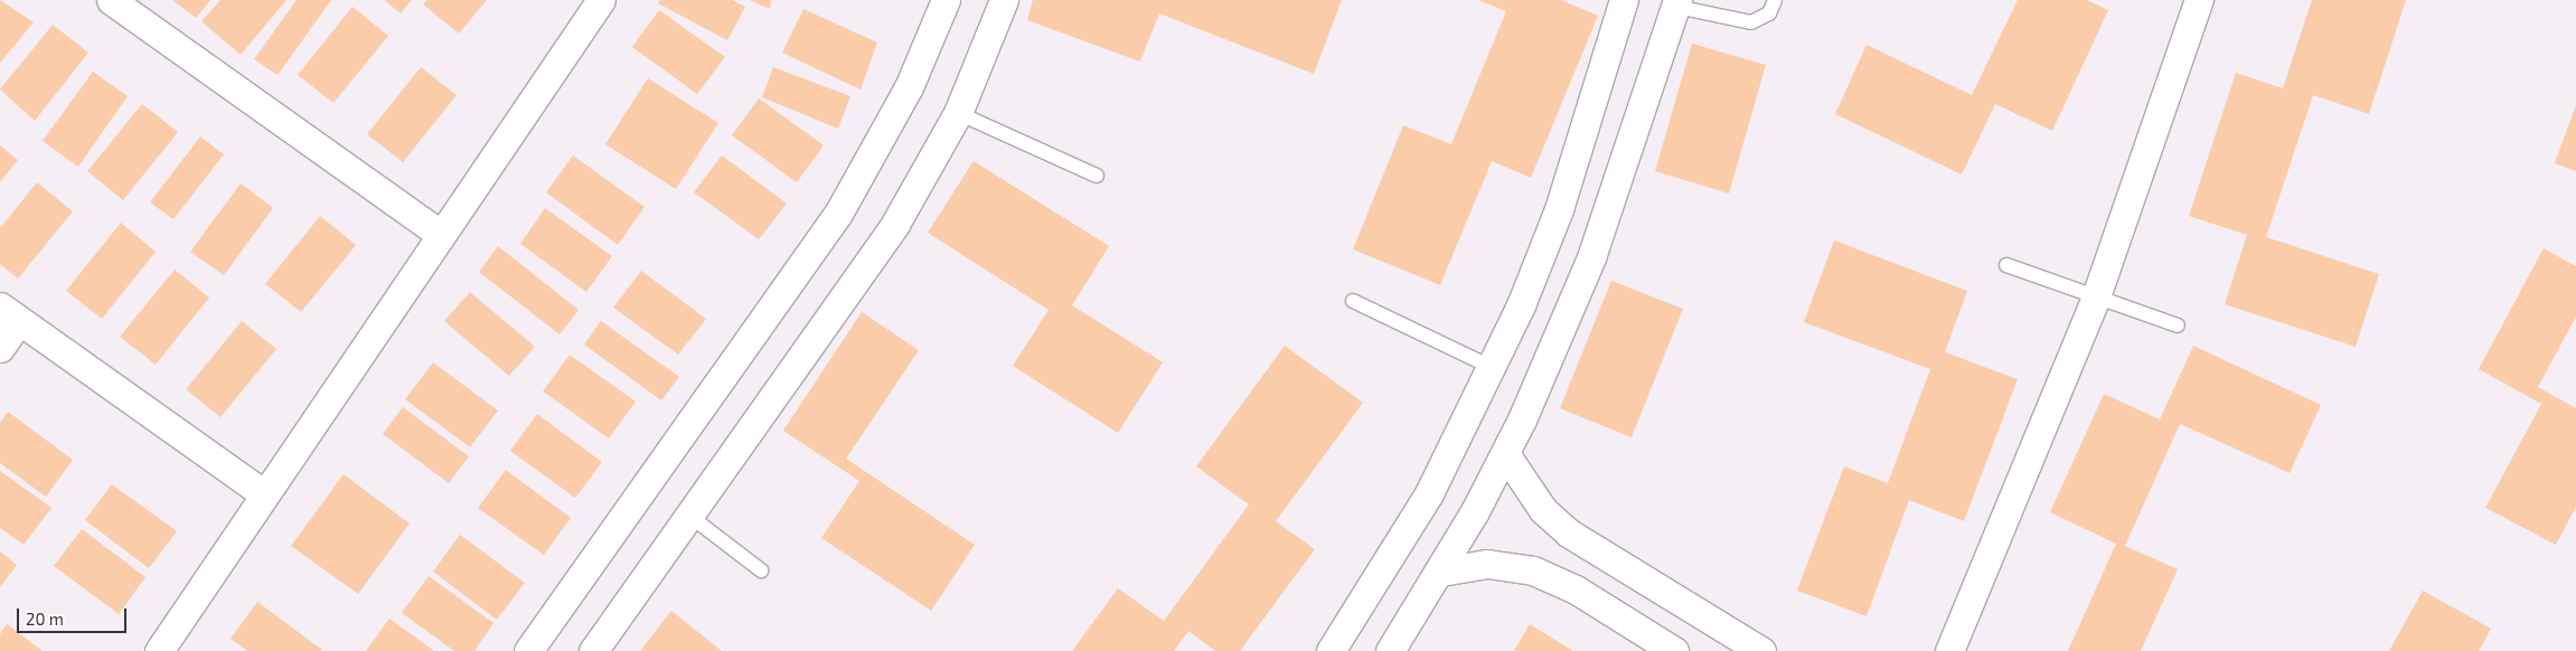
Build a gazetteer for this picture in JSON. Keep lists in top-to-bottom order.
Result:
{
  "scale_bar": "20 m"
}
